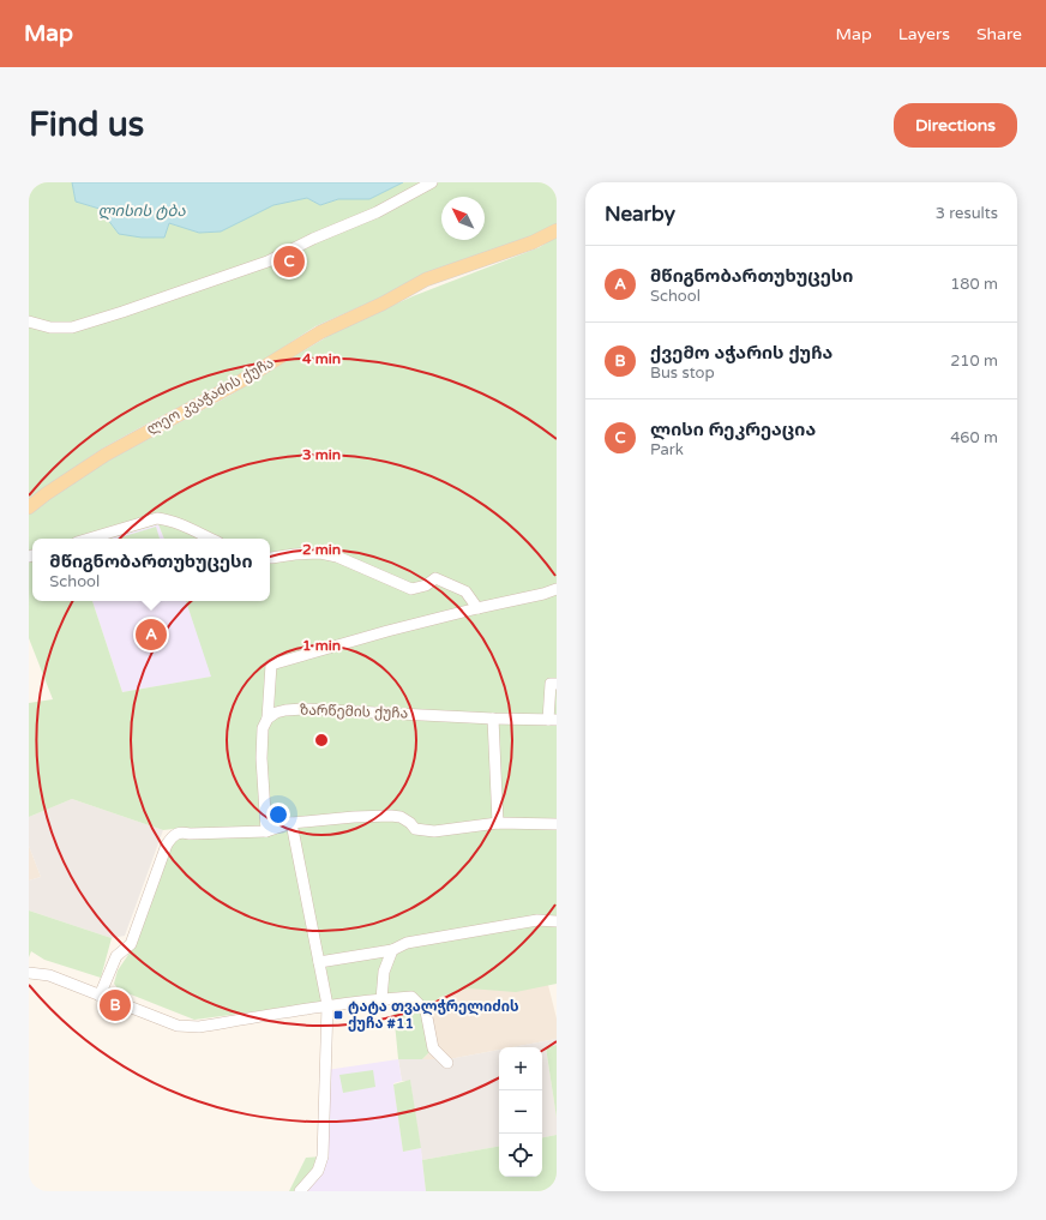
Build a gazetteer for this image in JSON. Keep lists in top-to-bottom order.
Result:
{
  "streets": {
    "main road": ["ლეო კვაჭაძის ქუჩა"],
    "street": ["ზარწემის ქუჩა"]
  },
  "water": ["ლისის ტბა"],
  "places": {
    "transit": ["ტატა თვალჭრელიძის ქუჩა #11"]
  },
  "north": "top left",
  "page": {
    "header": "Map",
    "nav": ["Map", "Layers", "Share"],
    "buttons": "Directions",
    "title": "Find us",
    "heading": ["Nearby", "3 results"],
    "pins": ["C", "A", "B"],
    "list": [
      {
        "mark": "A",
        "name": "მწიგნობართუხუცესი",
        "note": "School",
        "value": "180 m"
      },
      {
        "mark": "B",
        "name": "ქვემო აჭარის ქუჩა",
        "note": "Bus stop",
        "value": "210 m"
      },
      {
        "mark": "C",
        "name": "ლისი რეკრეაცია",
        "note": "Park",
        "value": "460 m"
      }
    ],
    "popup": ["მწიგნობართუხუცესი", "School"],
    "map_buttons": ["+", "−"]
  },
  "rings": [
    "4 min",
    "3 min",
    "2 min",
    "1 min"
  ]
}
